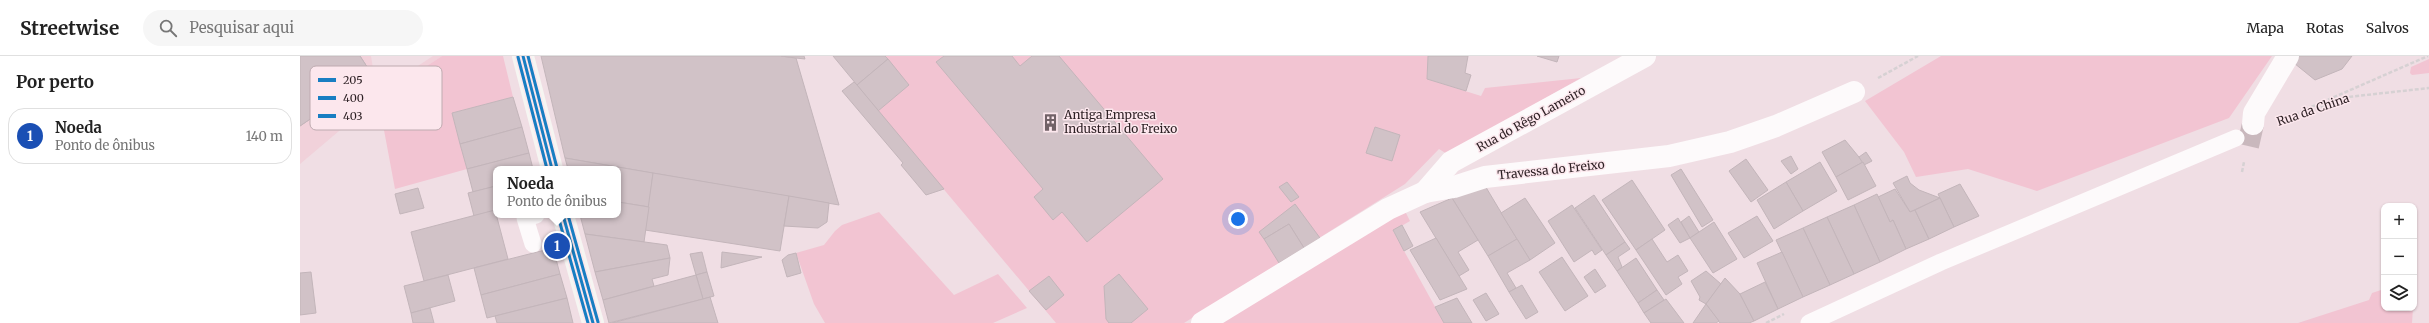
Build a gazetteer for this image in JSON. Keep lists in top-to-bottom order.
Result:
{
  "streets": {
    "street": ["Rua do Rêgo Lameiro", "Travessa do Freixo"],
    "path": ["Rua da China"]
  },
  "crossings": [
    ["Rua do Rêgo Lameiro", "Travessa do Freixo"]
  ],
  "places": {
    "building": ["Antiga Empresa Industrial do Freixo"]
  },
  "lines": ["transit line 205", "transit line 403", "transit line 400"],
  "legend": ["205", "400", "403"],
  "page": {
    "header": "Streetwise",
    "search": "Pesquisar aqui",
    "nav": ["Mapa", "Rotas", "Salvos"],
    "heading": "Por perto",
    "list": [
      {
        "mark": "1",
        "name": "Noeda",
        "note": "Ponto de ônibus",
        "value": "140 m"
      }
    ],
    "popup": ["Noeda", "Ponto de ônibus"],
    "map_buttons": ["+", "−"],
    "pins": "1"
  }
}
